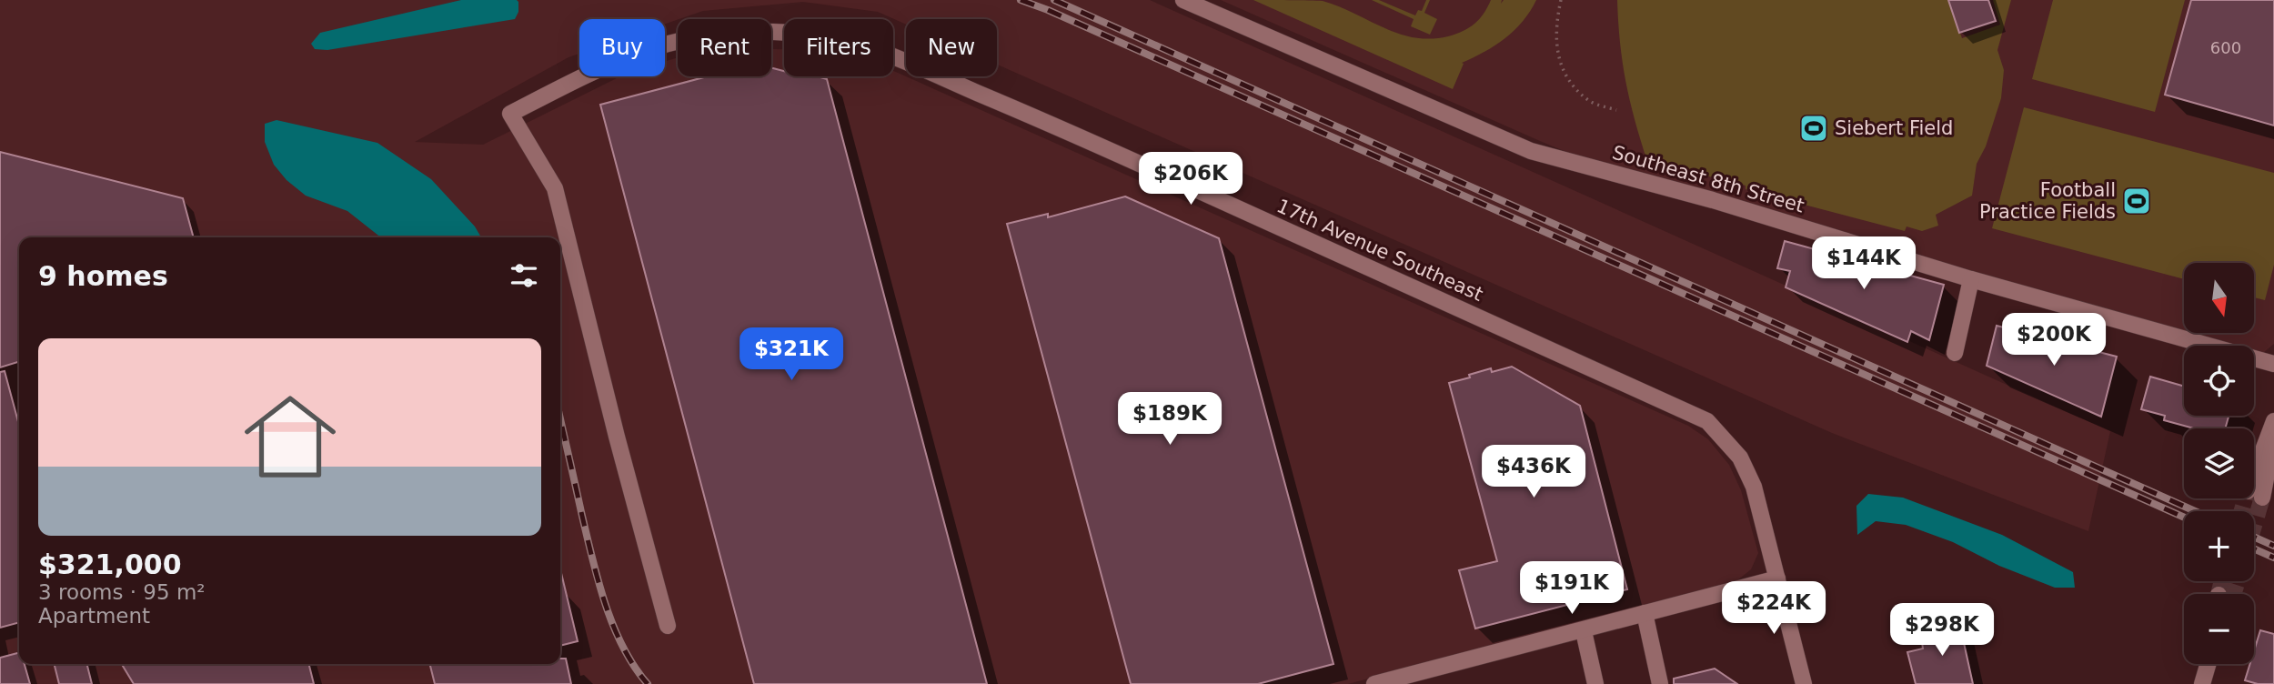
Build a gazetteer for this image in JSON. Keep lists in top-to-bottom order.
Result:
{
  "streets": {
    "street": ["Southeast 8th Street", "17th Avenue Southeast"]
  },
  "places": {
    "sports": ["Siebert Field", "Football Practice Fields"]
  },
  "house_numbers": ["600"],
  "north": "bottom",
  "page": {
    "chip": [
      "Buy",
      "Rent",
      "Filters",
      "New"
    ],
    "price": [
      "$206K",
      "$144K",
      "$200K",
      "$321K",
      "$189K",
      "$436K",
      "$191K",
      "$224K",
      "$298K"
    ],
    "heading": "9 homes",
    "map_buttons": ["+", "−"],
    "list": [
      {
        "name": "$321,000",
        "note": "3 rooms · 95 m² · Apartment"
      }
    ]
  }
}
